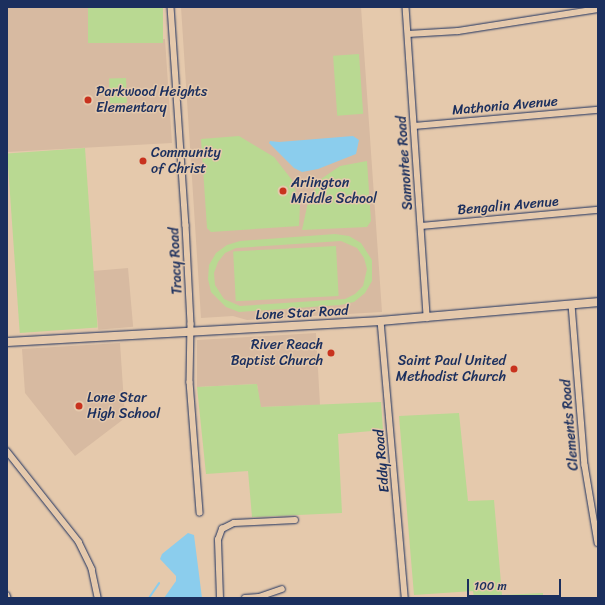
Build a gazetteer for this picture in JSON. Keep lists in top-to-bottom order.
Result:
{
  "streets": {
    "street": [
      "Mathonia Avenue",
      "Samontee Road",
      "Bengalin Avenue",
      "Tracy Road",
      "Lone Star Road",
      "Clements Road",
      "Eddy Road"
    ]
  },
  "crossings": [
    ["Mathonia Avenue", "Samontee Road"],
    ["Samontee Road", "Bengalin Avenue"],
    ["Samontee Road", "Lone Star Road"],
    ["Tracy Road", "Lone Star Road"],
    ["Lone Star Road", "Clements Road"],
    ["Lone Star Road", "Eddy Road"]
  ],
  "places": [
    "Parkwood Heights Elementary",
    "Community of Christ",
    "Arlington Middle School",
    "River Reach Baptist Church",
    "Saint Paul United Methodist Church",
    "Lone Star High School"
  ],
  "scale_bar": "100 m"
}
